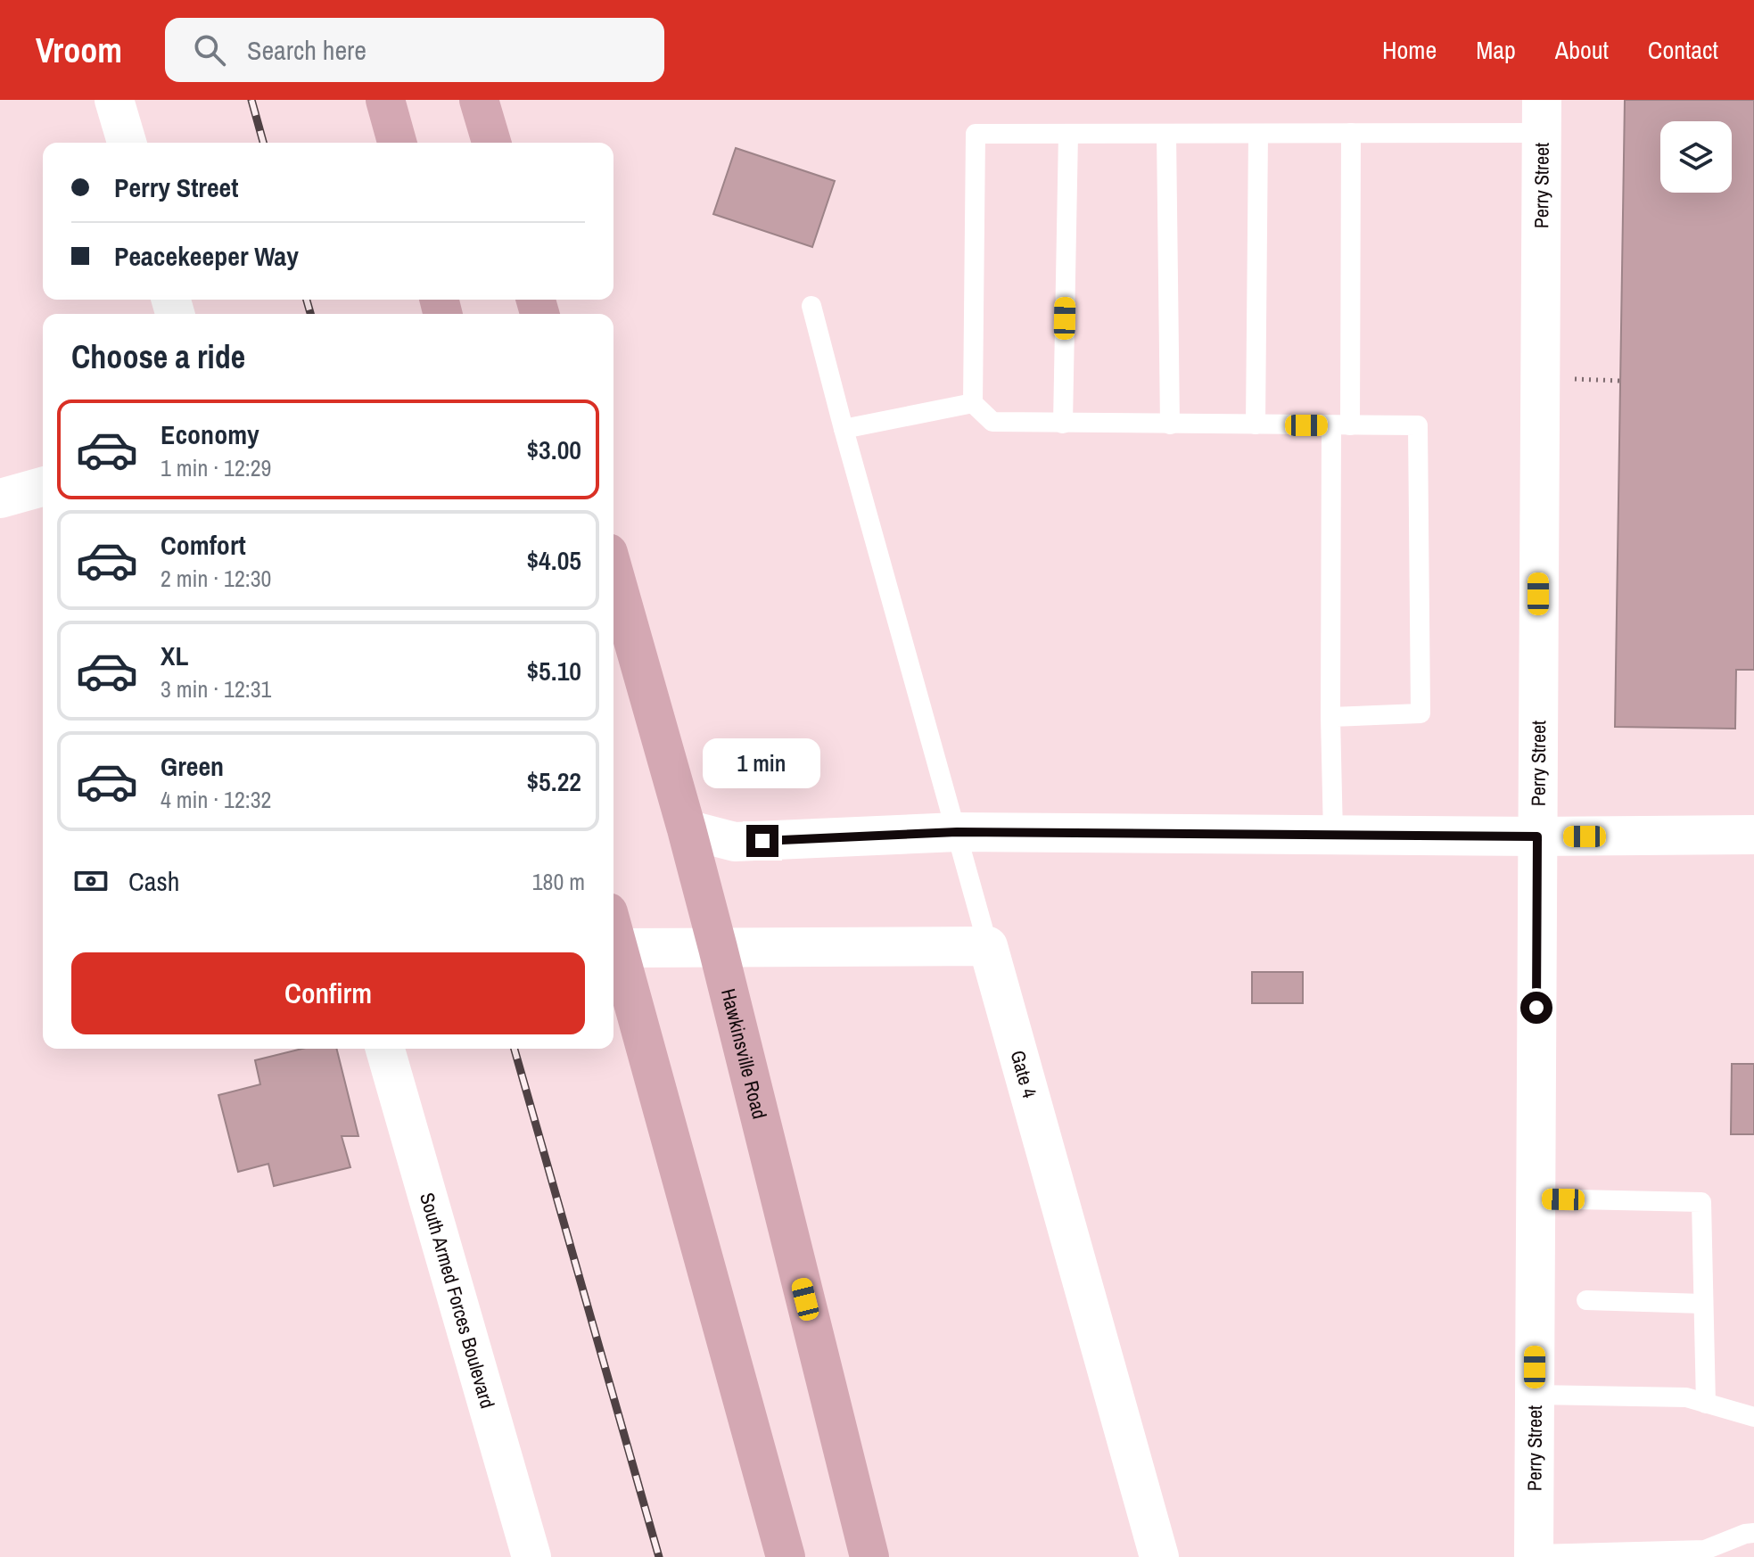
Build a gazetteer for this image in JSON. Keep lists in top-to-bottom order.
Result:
{
  "streets": {
    "main road": ["Hawkinsville Road"],
    "street": ["Perry Street", "Gate 4", "South Armed Forces Boulevard"]
  },
  "page": {
    "header": "Vroom",
    "search": "Search here",
    "nav": [
      "Home",
      "Map",
      "About",
      "Contact"
    ],
    "banner": ["Perry Street", "Peacekeeper Way"],
    "heading": "Choose a ride",
    "list": [
      {
        "name": "Economy",
        "note": "1 min · 12:29",
        "value": "$3.00"
      },
      {
        "name": "Comfort",
        "note": "2 min · 12:30",
        "value": "$4.05"
      },
      {
        "name": "XL",
        "note": "3 min · 12:31",
        "value": "$5.10"
      },
      {
        "name": "Green",
        "note": "4 min · 12:32",
        "value": "$5.22"
      }
    ],
    "bubble": "1 min",
    "pay": ["Cash", "180 m"],
    "buttons": "Confirm"
  }
}
